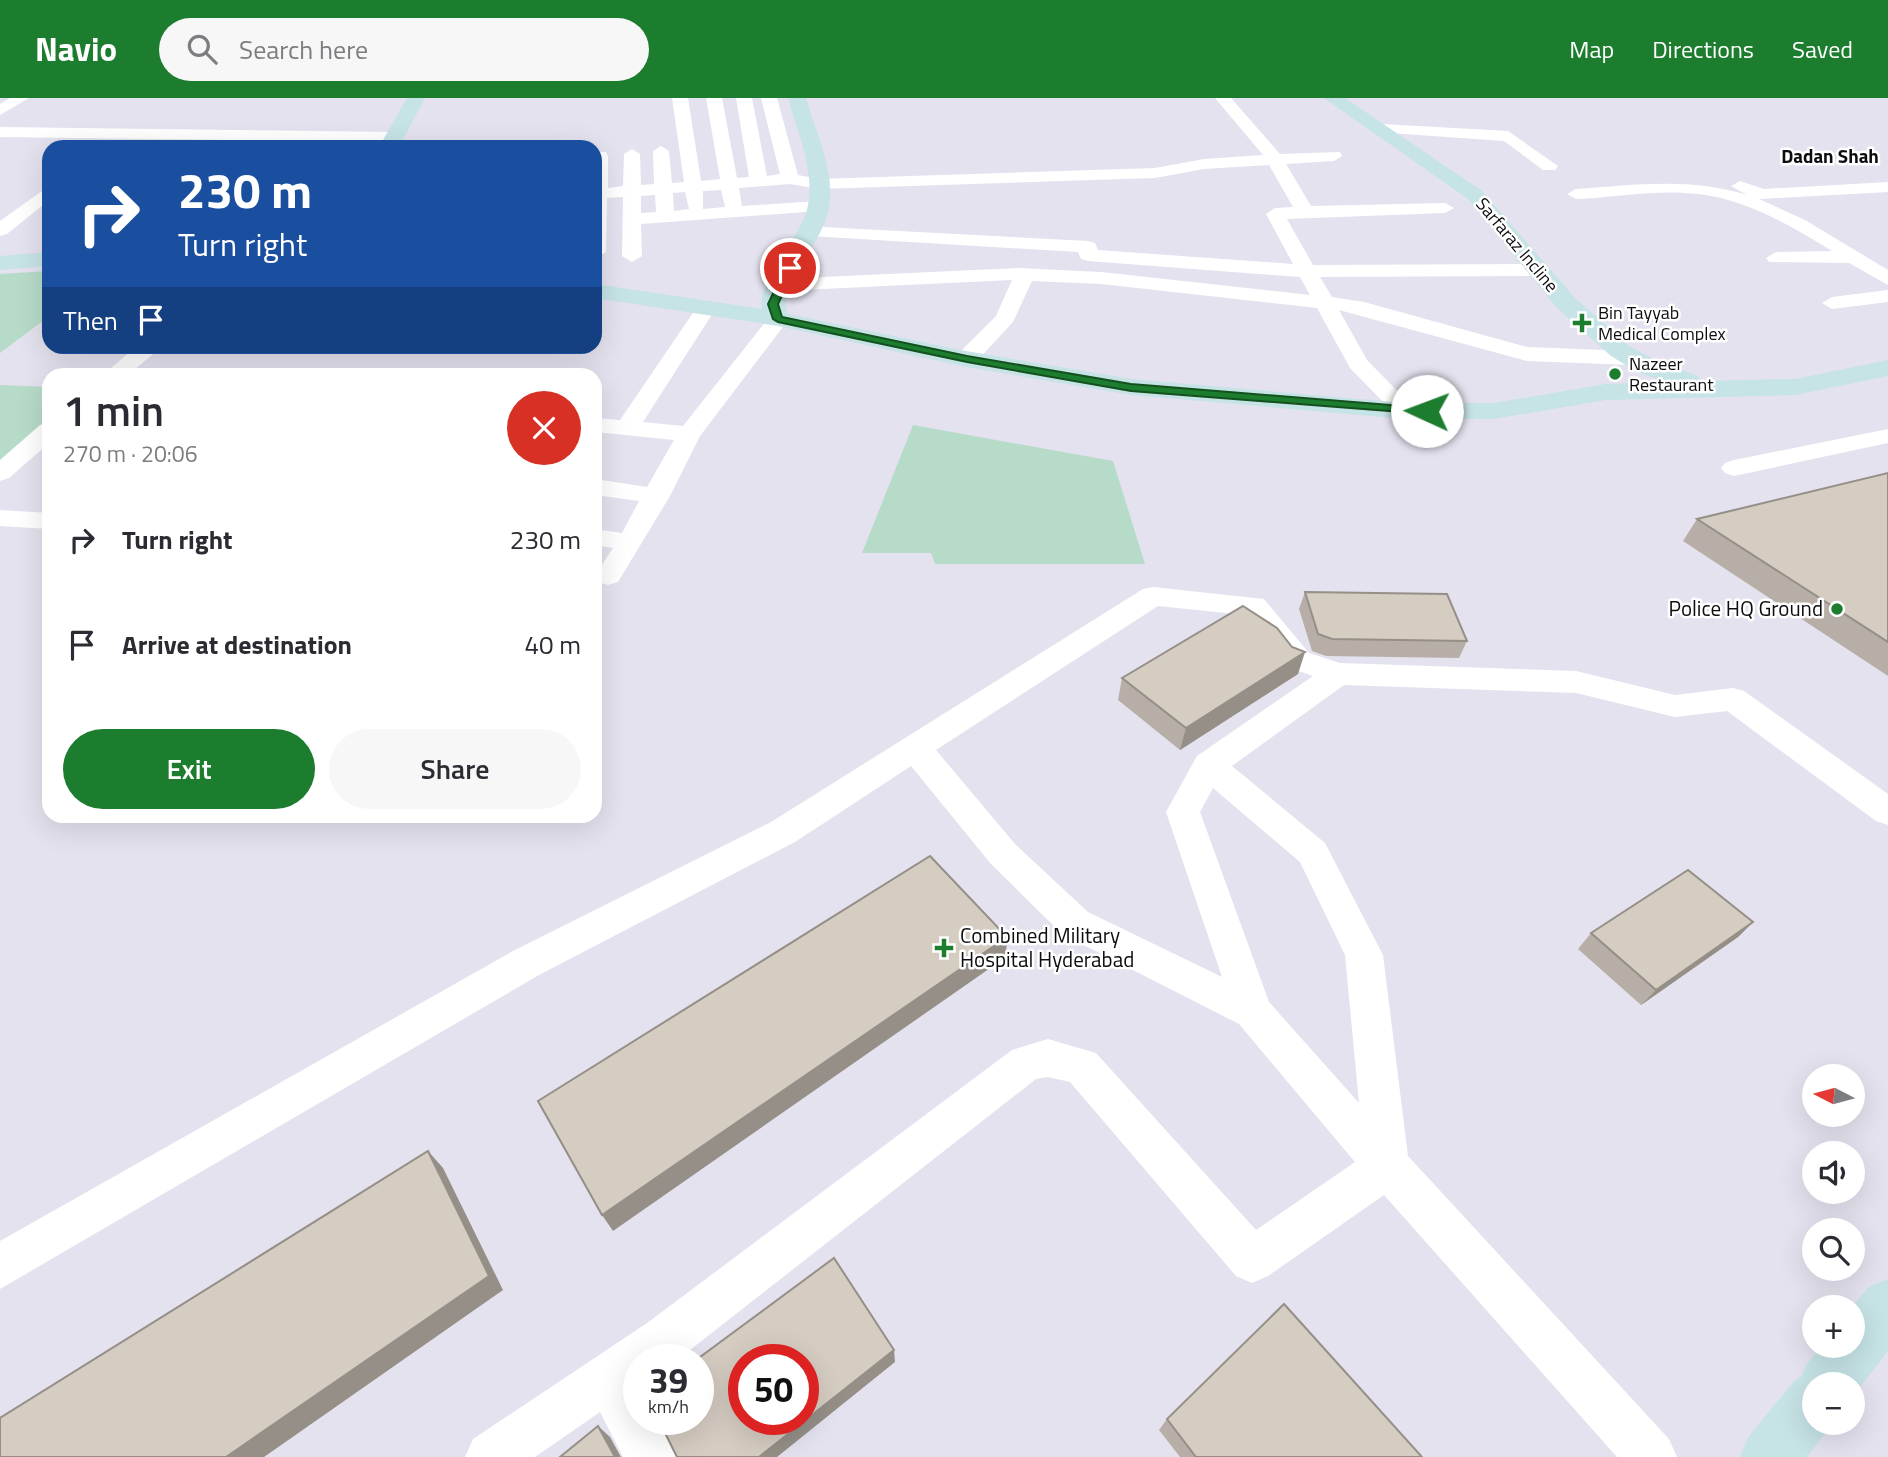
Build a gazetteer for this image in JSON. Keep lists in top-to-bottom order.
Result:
{
  "streets": {
    "street": ["Sarfaraz Incline"]
  },
  "districts": ["Dadan Shah"],
  "places": {
    "health": ["Bin Tayyab Medical Complex", "Combined Military Hospital Hyderabad"],
    "other": ["Nazeer Restaurant", "Police HQ Ground"]
  },
  "north": "left",
  "page": {
    "header": "Navio",
    "search": "Search here",
    "nav": ["Map", "Directions", "Saved"],
    "turn": ["230 m", "Turn right"],
    "then": "Then",
    "heading": ["1 min", "270 m · 20:06"],
    "list": [
      {
        "name": "Turn right",
        "value": "230 m"
      },
      {
        "name": "Arrive at destination",
        "value": "40 m"
      }
    ],
    "buttons": ["Exit", "Share"],
    "map_buttons": ["+", "−"],
    "speed": "39 km/h",
    "limit": "50"
  }
}
